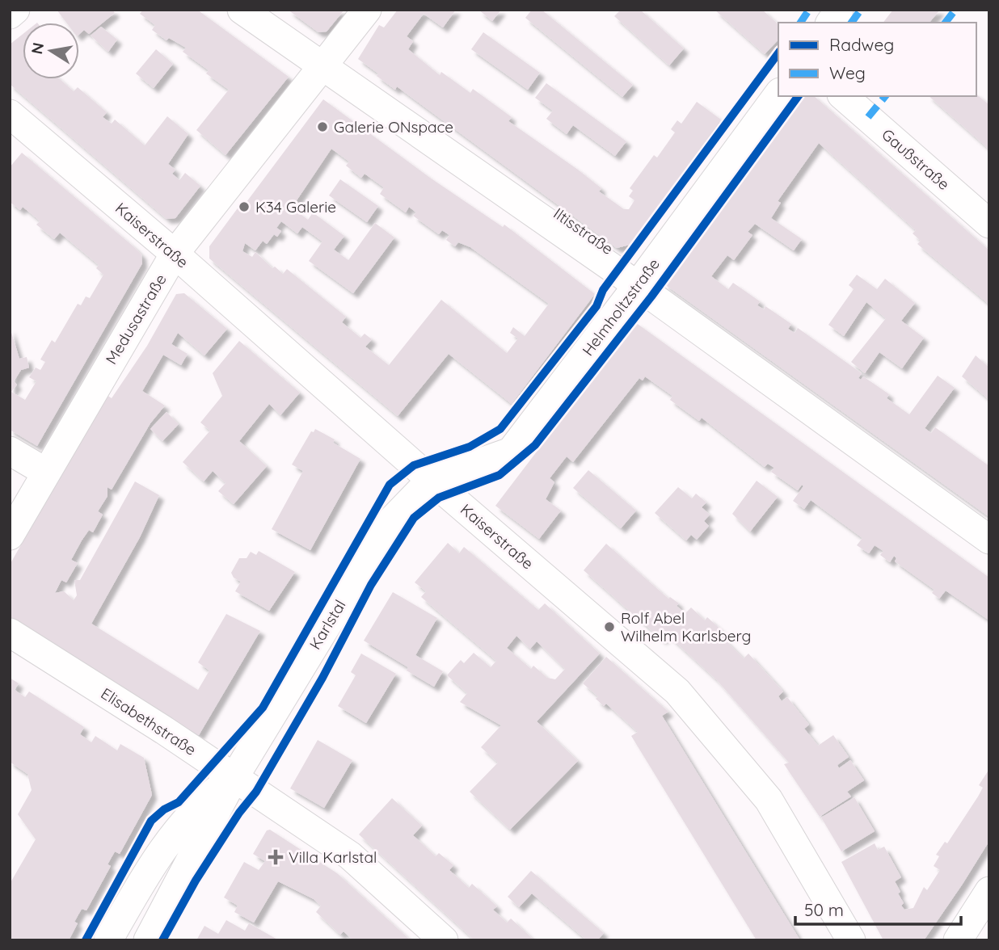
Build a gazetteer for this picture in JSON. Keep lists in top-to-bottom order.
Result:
{
  "streets": {
    "street": [
      "Gaußstraße",
      "Iltisstraße",
      "Kaiserstraße",
      "Helmholtzstraße",
      "Medusastraße",
      "Karlstal",
      "Elisabethstraße"
    ]
  },
  "crossings": [
    ["Iltisstraße", "Helmholtzstraße"],
    ["Iltisstraße", "Medusastraße"],
    ["Kaiserstraße", "Helmholtzstraße"],
    ["Kaiserstraße", "Medusastraße"],
    ["Kaiserstraße", "Karlstal"],
    ["Helmholtzstraße", "Karlstal"],
    ["Karlstal", "Elisabethstraße"]
  ],
  "places": {
    "other": ["Galerie ONspace", "K34 Galerie", "Rolf Abel Wilhelm Karlsberg"],
    "health": ["Villa Karlstal"]
  },
  "legend": ["Radweg", "Weg"],
  "scale_bar": "50 m",
  "north": "left"
}
